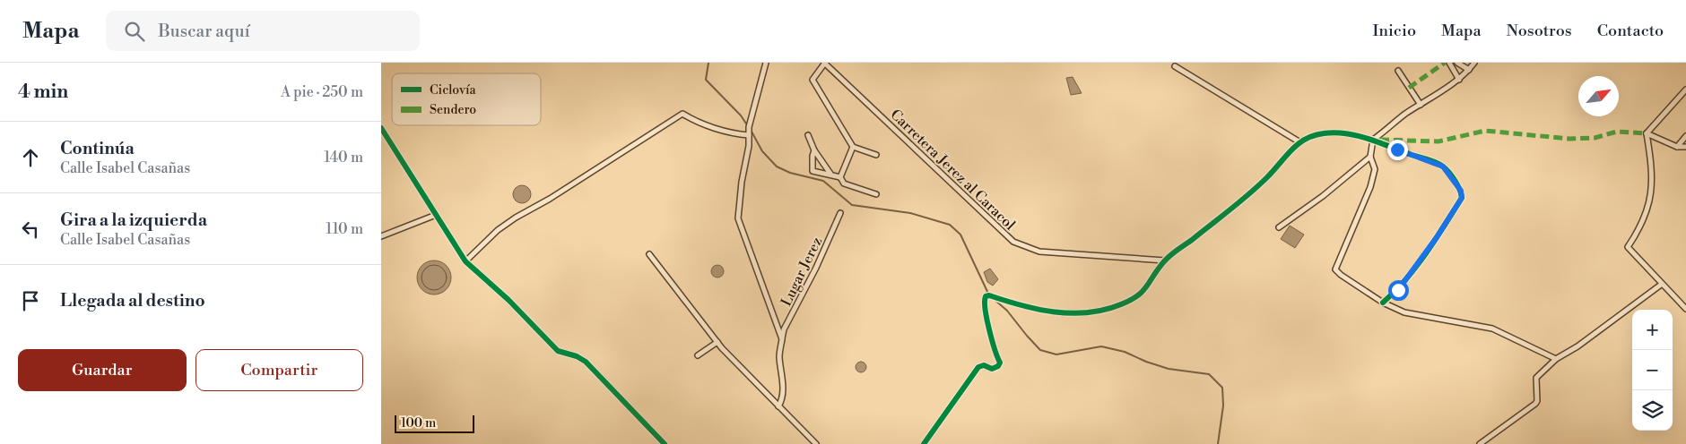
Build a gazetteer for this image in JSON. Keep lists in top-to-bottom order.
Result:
{
  "streets": {
    "street": ["Carretera Jerez al Caracol", "Lugar Jerez"]
  },
  "legend": ["Ciclovía", "Sendero"],
  "scale_bar": "100 m",
  "north": "top right",
  "page": {
    "header": "Mapa",
    "search": "Buscar aquí",
    "nav": [
      "Inicio",
      "Mapa",
      "Nosotros",
      "Contacto"
    ],
    "heading": ["4 min", "A pie · 250 m"],
    "list": [
      ["Continúa", "Calle Isabel Casañas", "140 m"],
      ["Gira a la izquierda", "Calle Isabel Casañas", "110 m"],
      "Llegada al destino"
    ],
    "map_buttons": ["+", "−"],
    "buttons": ["Guardar", "Compartir"],
    "scale": "100 m"
  }
}
